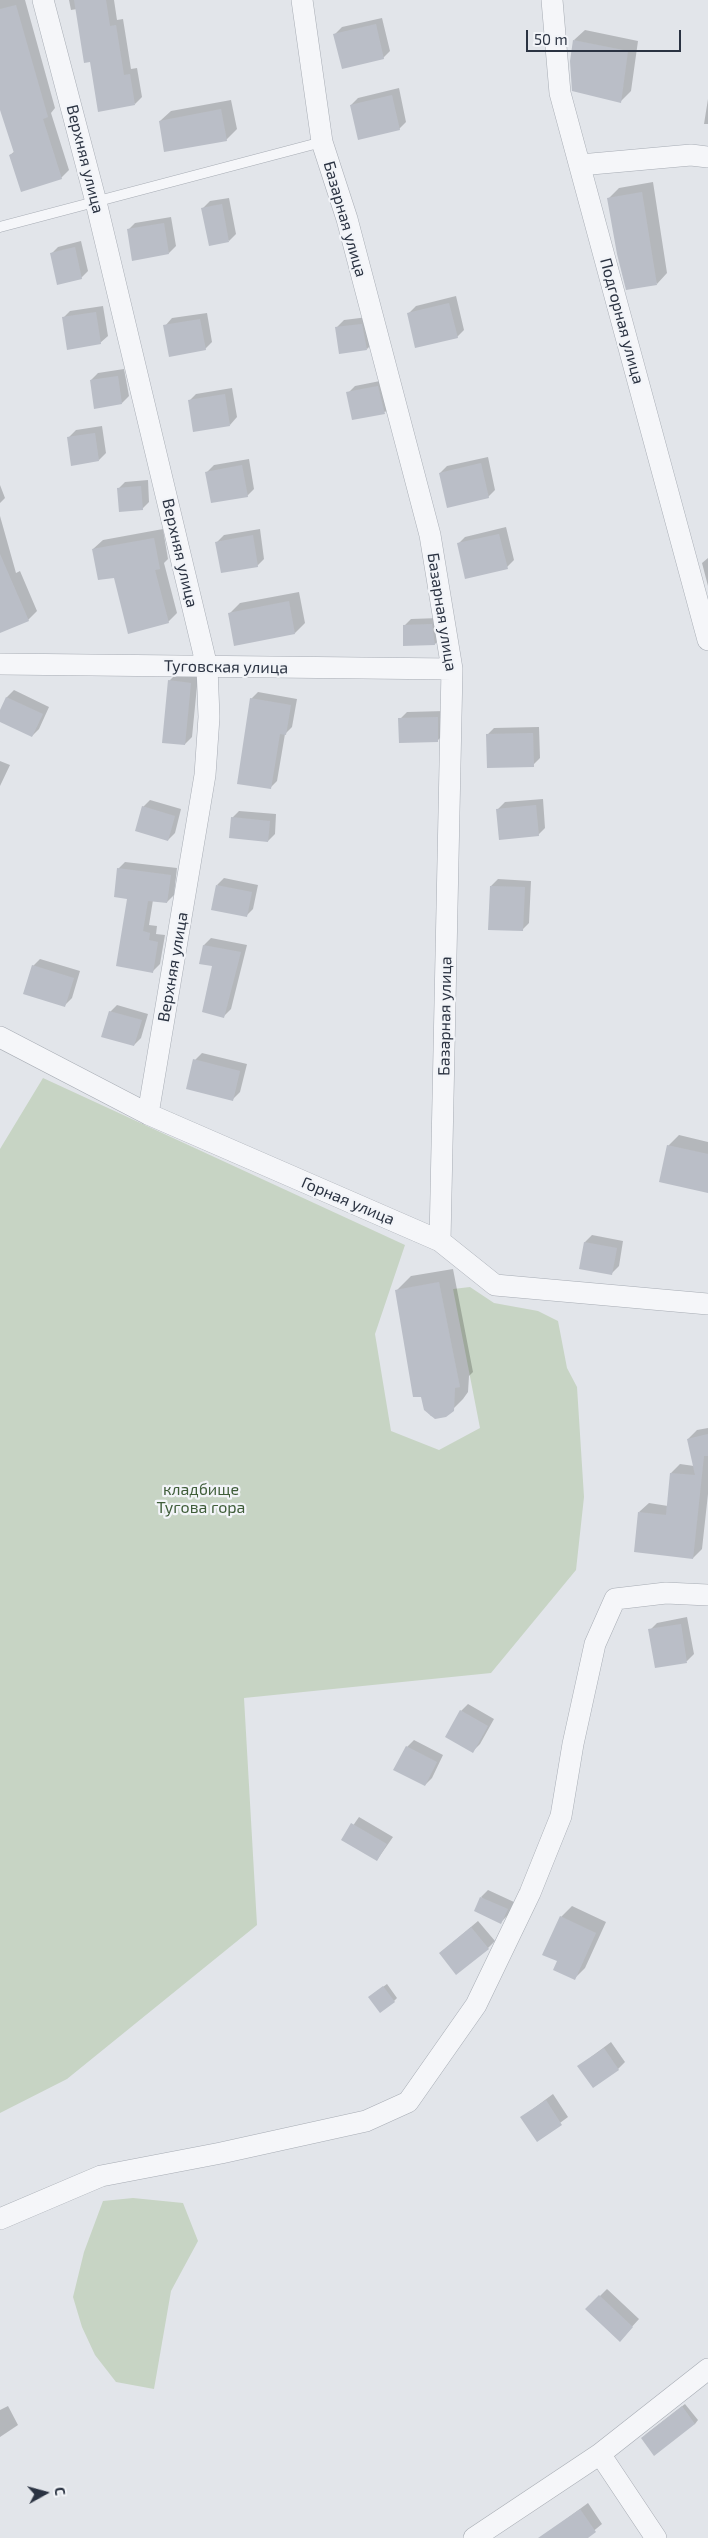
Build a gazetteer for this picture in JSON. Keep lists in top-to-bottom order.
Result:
{
  "streets": {
    "street": [
      "Верхняя улица",
      "Базарная улица",
      "Подгорная улица",
      "Туговская улица",
      "Горная улица"
    ]
  },
  "crossings": [
    ["Верхняя улица", "Туговская улица"],
    ["Верхняя улица", "Горная улица"],
    ["Базарная улица", "Туговская улица"],
    ["Базарная улица", "Горная улица"]
  ],
  "parks": ["кладбище Тугова гора"],
  "scale_bar": "50 m",
  "north": "right"
}
